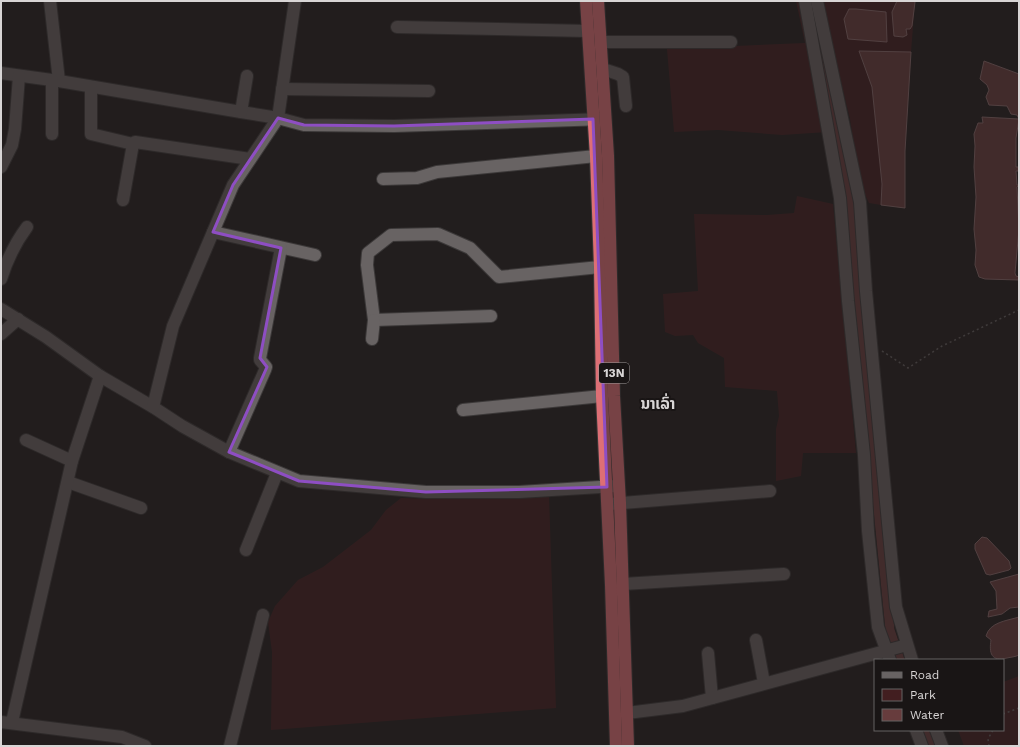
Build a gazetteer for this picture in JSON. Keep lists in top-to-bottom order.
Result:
{
  "streets": {
    "highway": ["13N"]
  },
  "districts": ["ນາເລົ່າ"],
  "legend": ["Road", "Park", "Water"]
}
